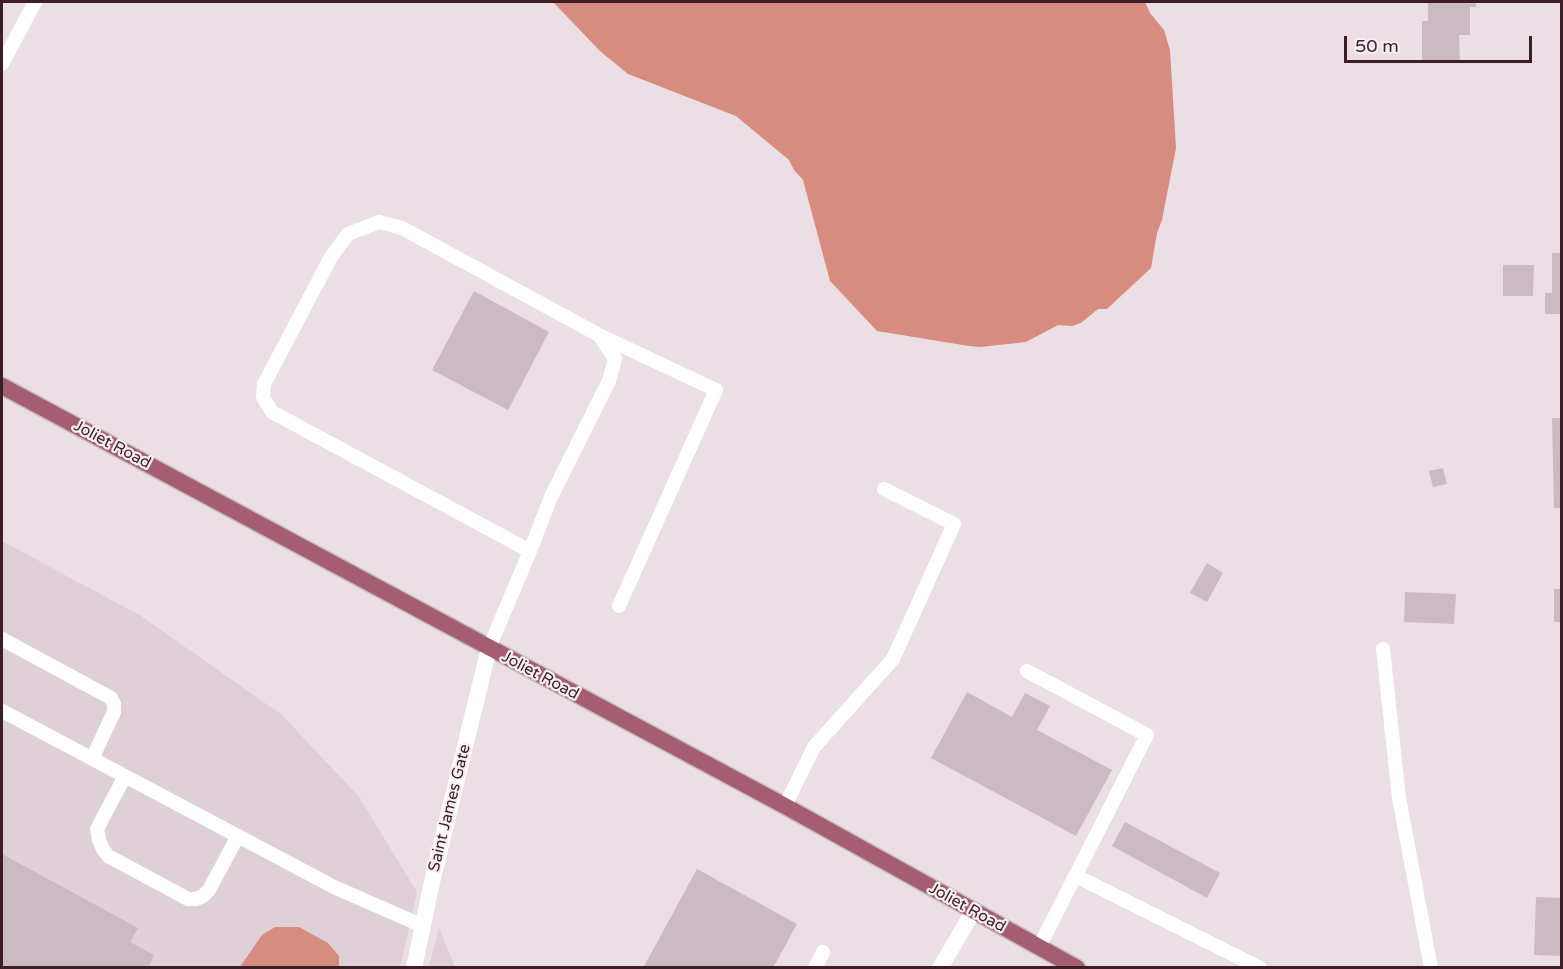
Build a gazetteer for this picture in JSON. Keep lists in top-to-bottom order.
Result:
{
  "streets": {
    "main road": ["Joliet Road"],
    "street": ["Saint James Gate"]
  },
  "crossings": [
    ["Joliet Road", "Saint James Gate"]
  ],
  "scale_bar": "50 m"
}
